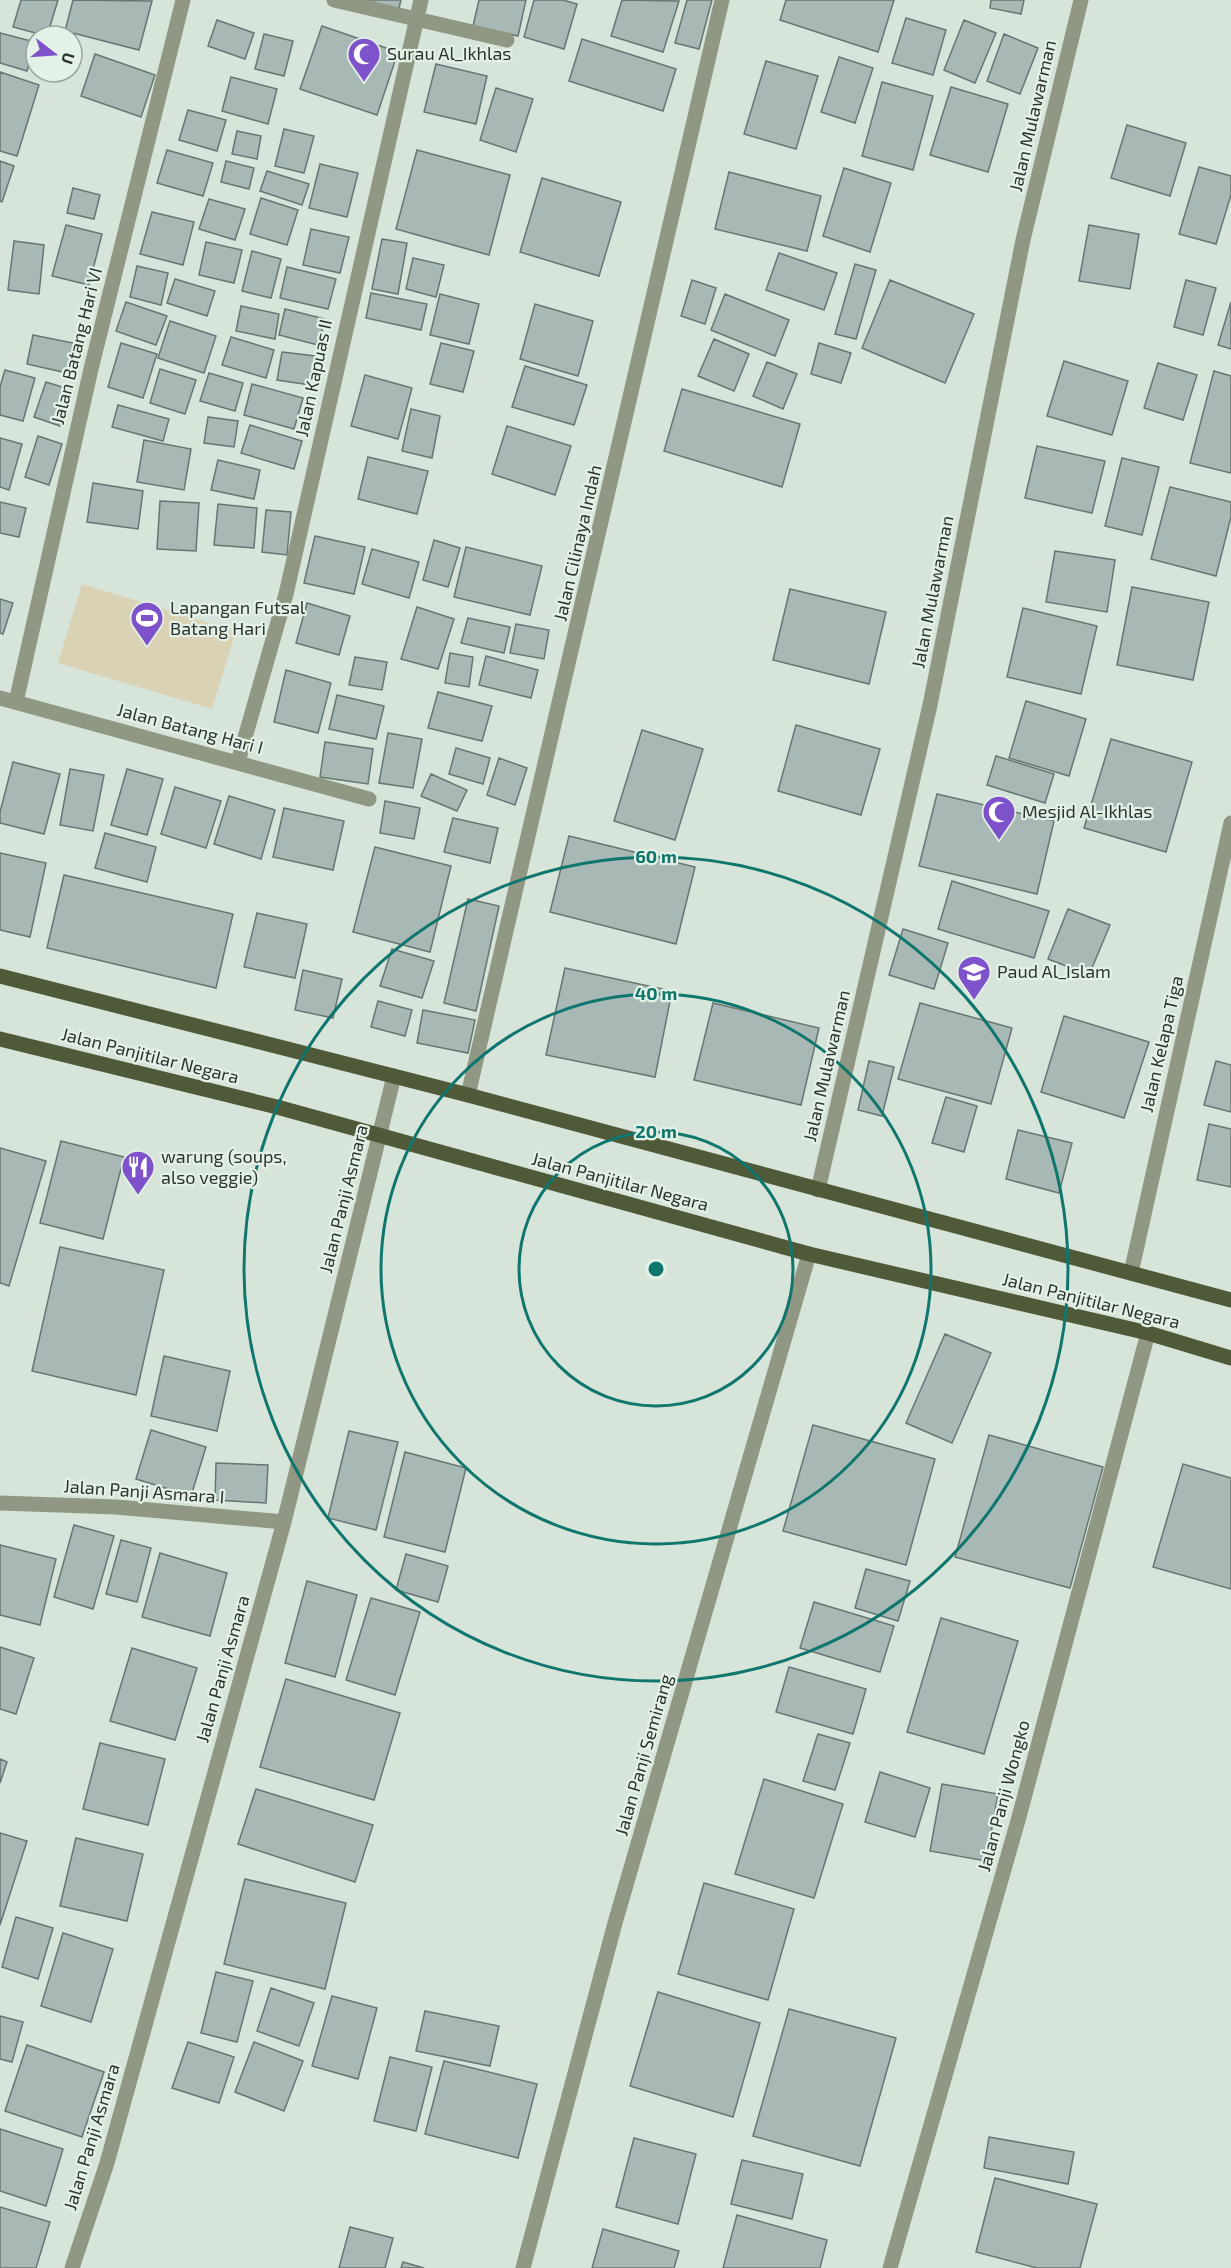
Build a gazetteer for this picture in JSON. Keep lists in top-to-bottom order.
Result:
{
  "streets": {
    "main road": ["Jalan Panjitilar Negara"],
    "street": [
      "Jalan Mulawarman",
      "Jalan Batang Hari VI",
      "Jalan Kapuas II",
      "Jalan Cilinaya Indah",
      "Jalan Batang Hari I",
      "Jalan Kelapa Tiga",
      "Jalan Panji Asmara",
      "Jalan Panji Asmara I",
      "Jalan Panji Semirang",
      "Jalan Panji Wongko"
    ]
  },
  "crossings": [
    ["Jalan Batang Hari VI", "Jalan Batang Hari I"],
    ["Jalan Kapuas II", "Jalan Batang Hari I"],
    ["Jalan Panjitilar Negara", "Jalan Panji Asmara"],
    ["Jalan Panjitilar Negara", "Jalan Panji Semirang"],
    ["Jalan Panjitilar Negara", "Jalan Panji Wongko"],
    ["Jalan Panji Asmara", "Jalan Panji Asmara I"]
  ],
  "places": {
    "mosque": ["Surau Al_Ikhlas", "Mesjid Al-Ikhlas"],
    "sports": ["Lapangan Futsal Batang Hari"],
    "school or university": ["Paud Al_Islam"],
    "restaurant": ["warung (soups, also veggie)"]
  },
  "north": "right",
  "rings": ["60 m", "40 m", "20 m"]
}
